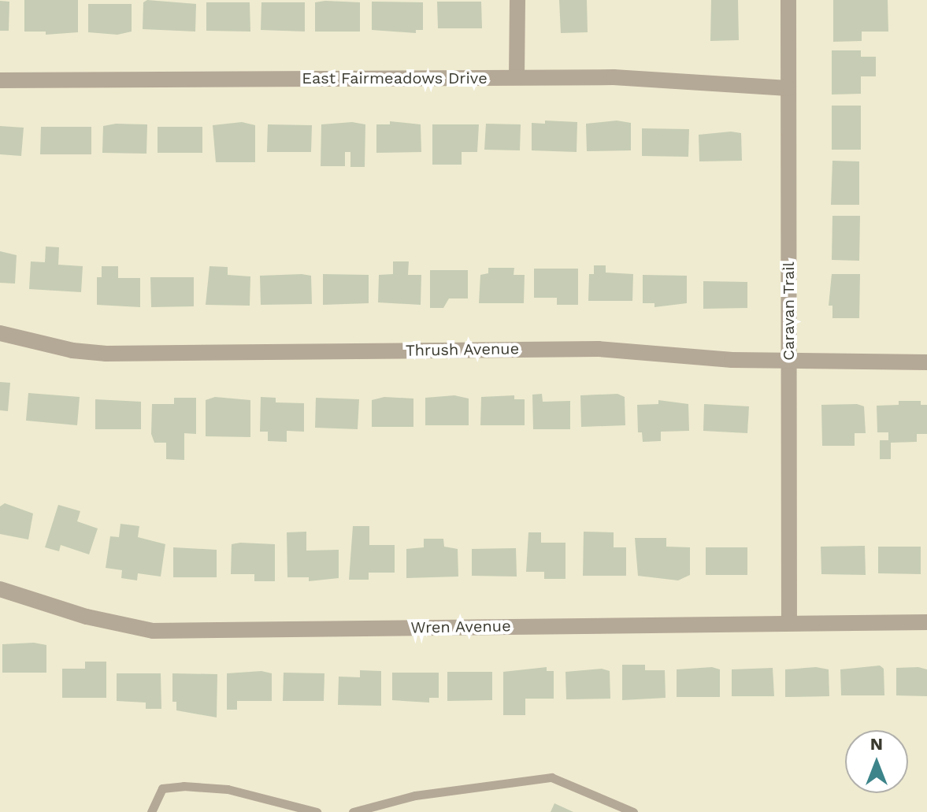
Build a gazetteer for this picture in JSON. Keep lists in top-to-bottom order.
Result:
{
  "streets": {
    "street": [
      "East Fairmeadows Drive",
      "Caravan Trail",
      "Thrush Avenue",
      "Wren Avenue"
    ]
  },
  "crossings": [
    ["East Fairmeadows Drive", "Caravan Trail"],
    ["Caravan Trail", "Thrush Avenue"],
    ["Caravan Trail", "Wren Avenue"]
  ],
  "north": "top"
}
